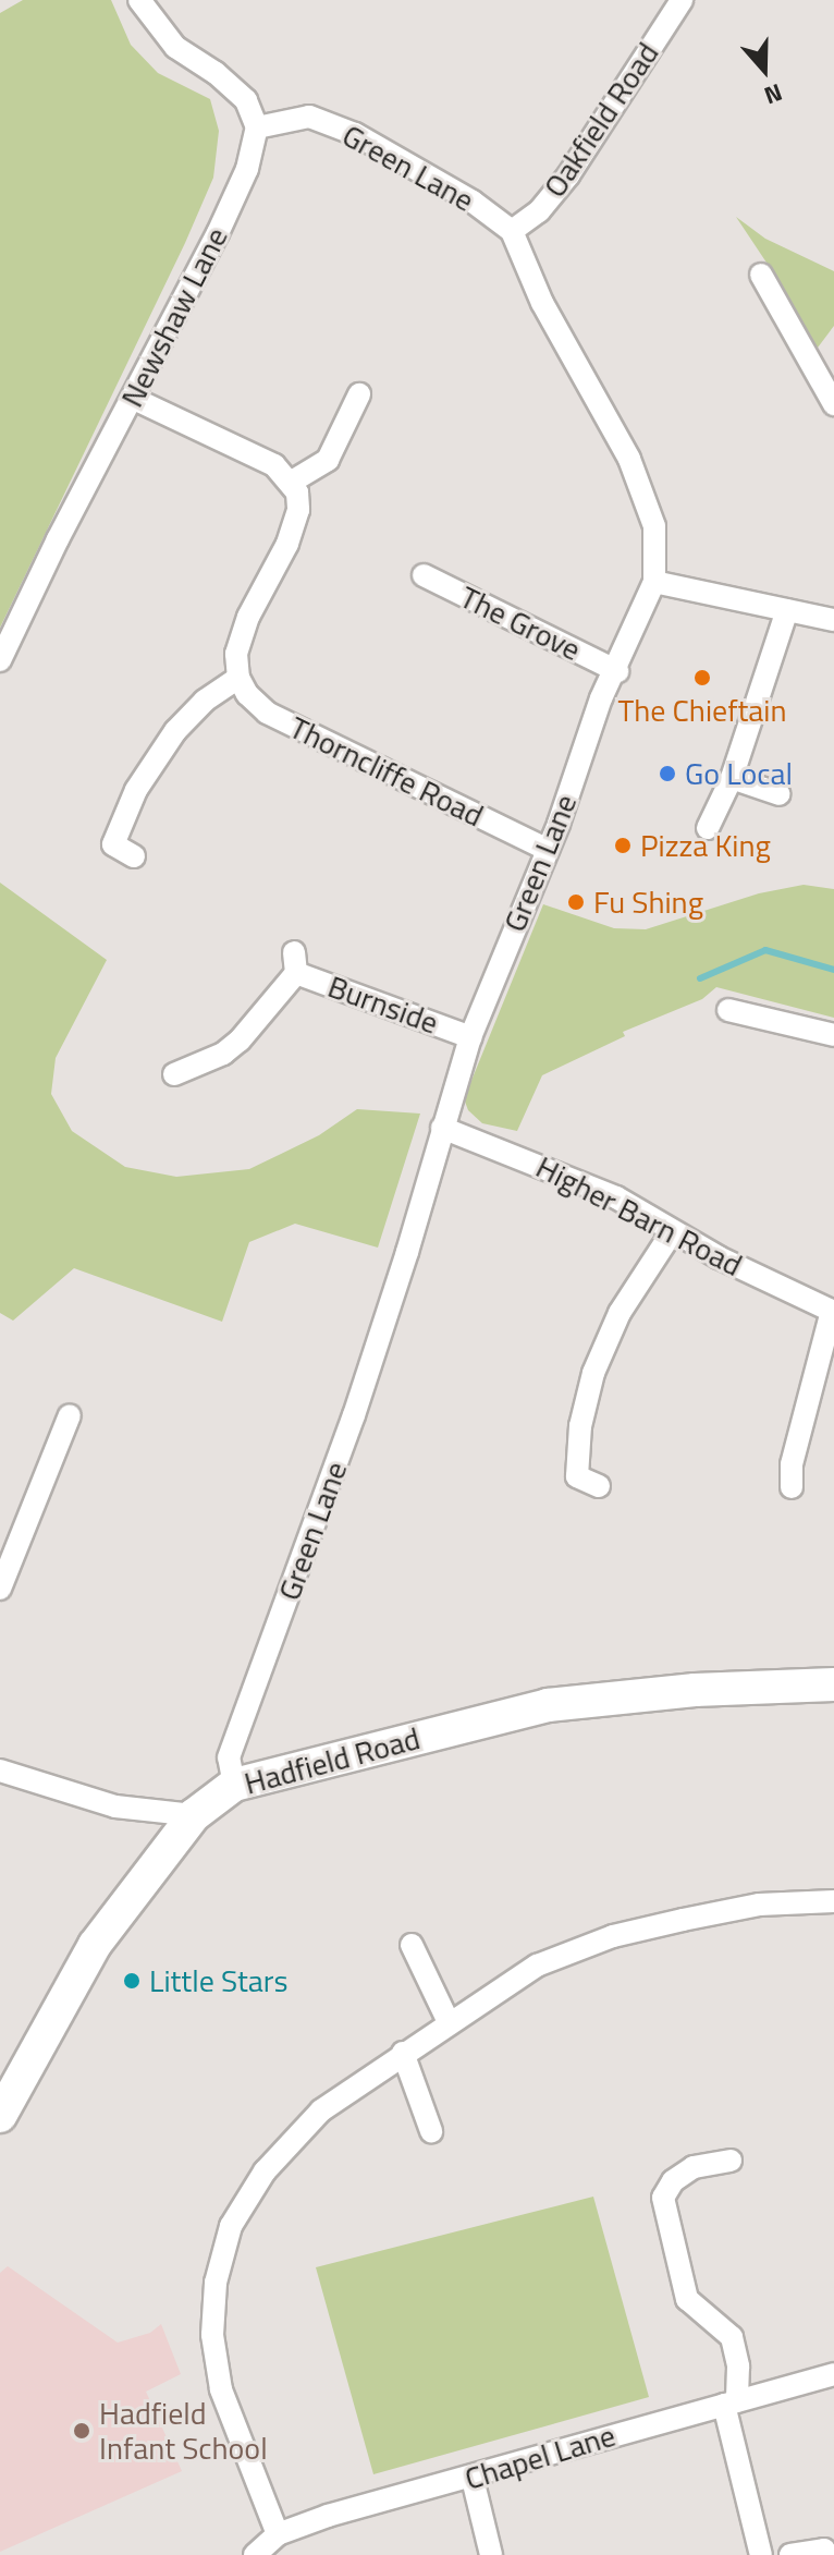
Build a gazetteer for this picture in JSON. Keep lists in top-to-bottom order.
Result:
{
  "streets": {
    "street": [
      "Oakfield Road",
      "Green Lane",
      "Newshaw Lane",
      "The Grove",
      "Thorncliffe Road",
      "Burnside",
      "Higher Barn Road",
      "Hadfield Road",
      "Chapel Lane"
    ]
  },
  "crossings": [
    ["Oakfield Road", "Green Lane"],
    ["Green Lane", "Newshaw Lane"],
    ["Green Lane", "The Grove"],
    ["Green Lane", "Thorncliffe Road"],
    ["Green Lane", "Burnside"],
    ["Green Lane", "Higher Barn Road"],
    ["Green Lane", "Hadfield Road"]
  ],
  "places": [
    "The Chieftain",
    "Go Local",
    "Pizza King",
    "Fu Shing",
    "Little Stars",
    "Hadfield Infant School"
  ],
  "north": "bottom"
}
